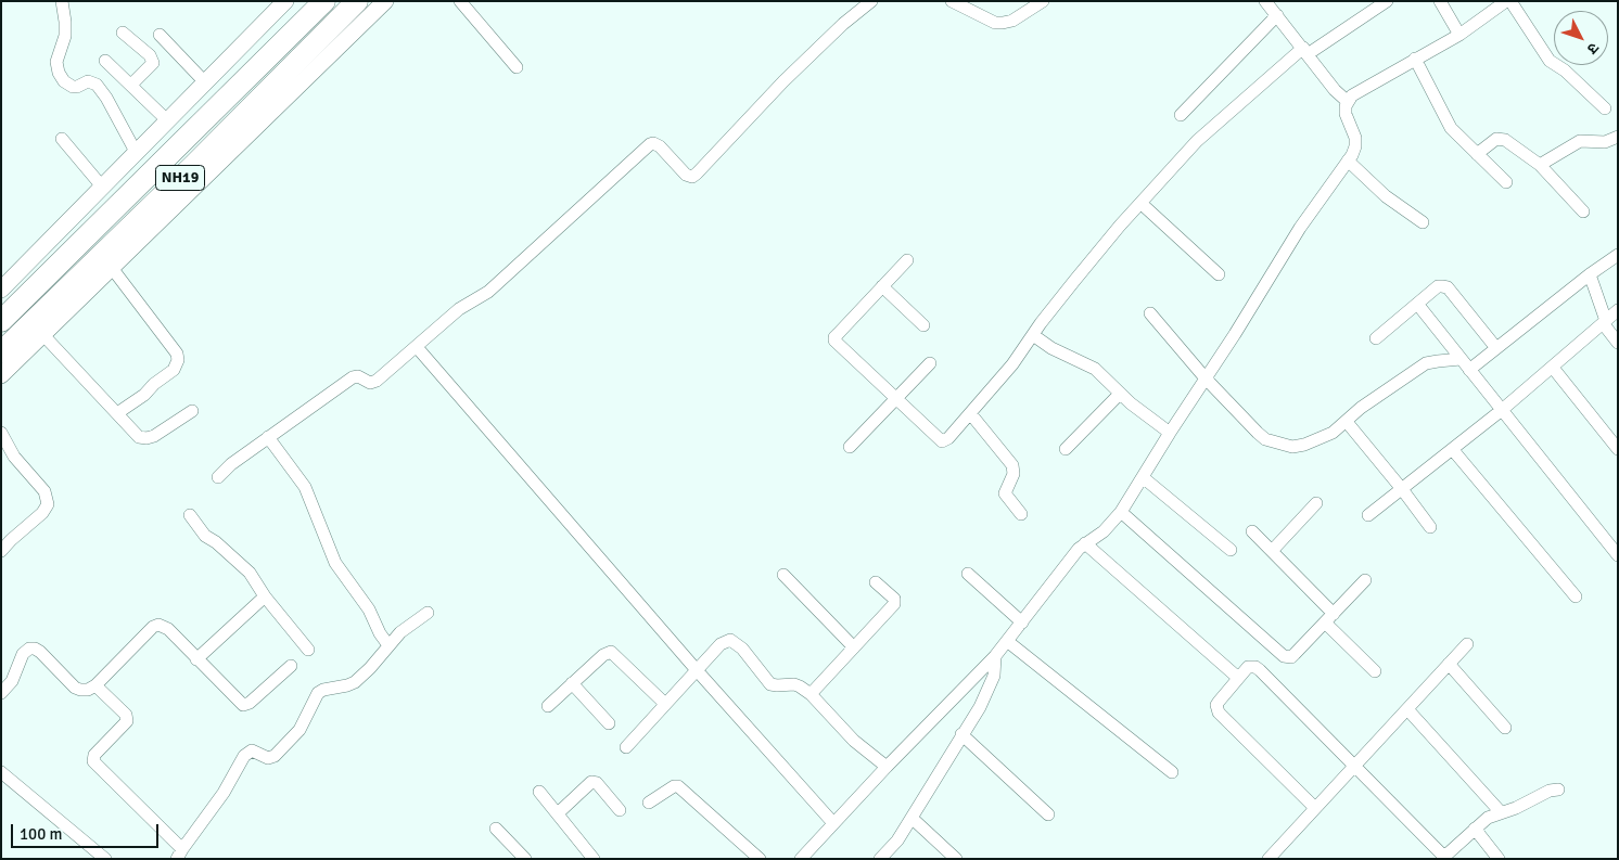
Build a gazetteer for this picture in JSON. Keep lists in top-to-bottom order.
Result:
{
  "streets": {
    "highway": ["NH19"]
  },
  "scale_bar": "100 m",
  "north": "bottom right"
}
